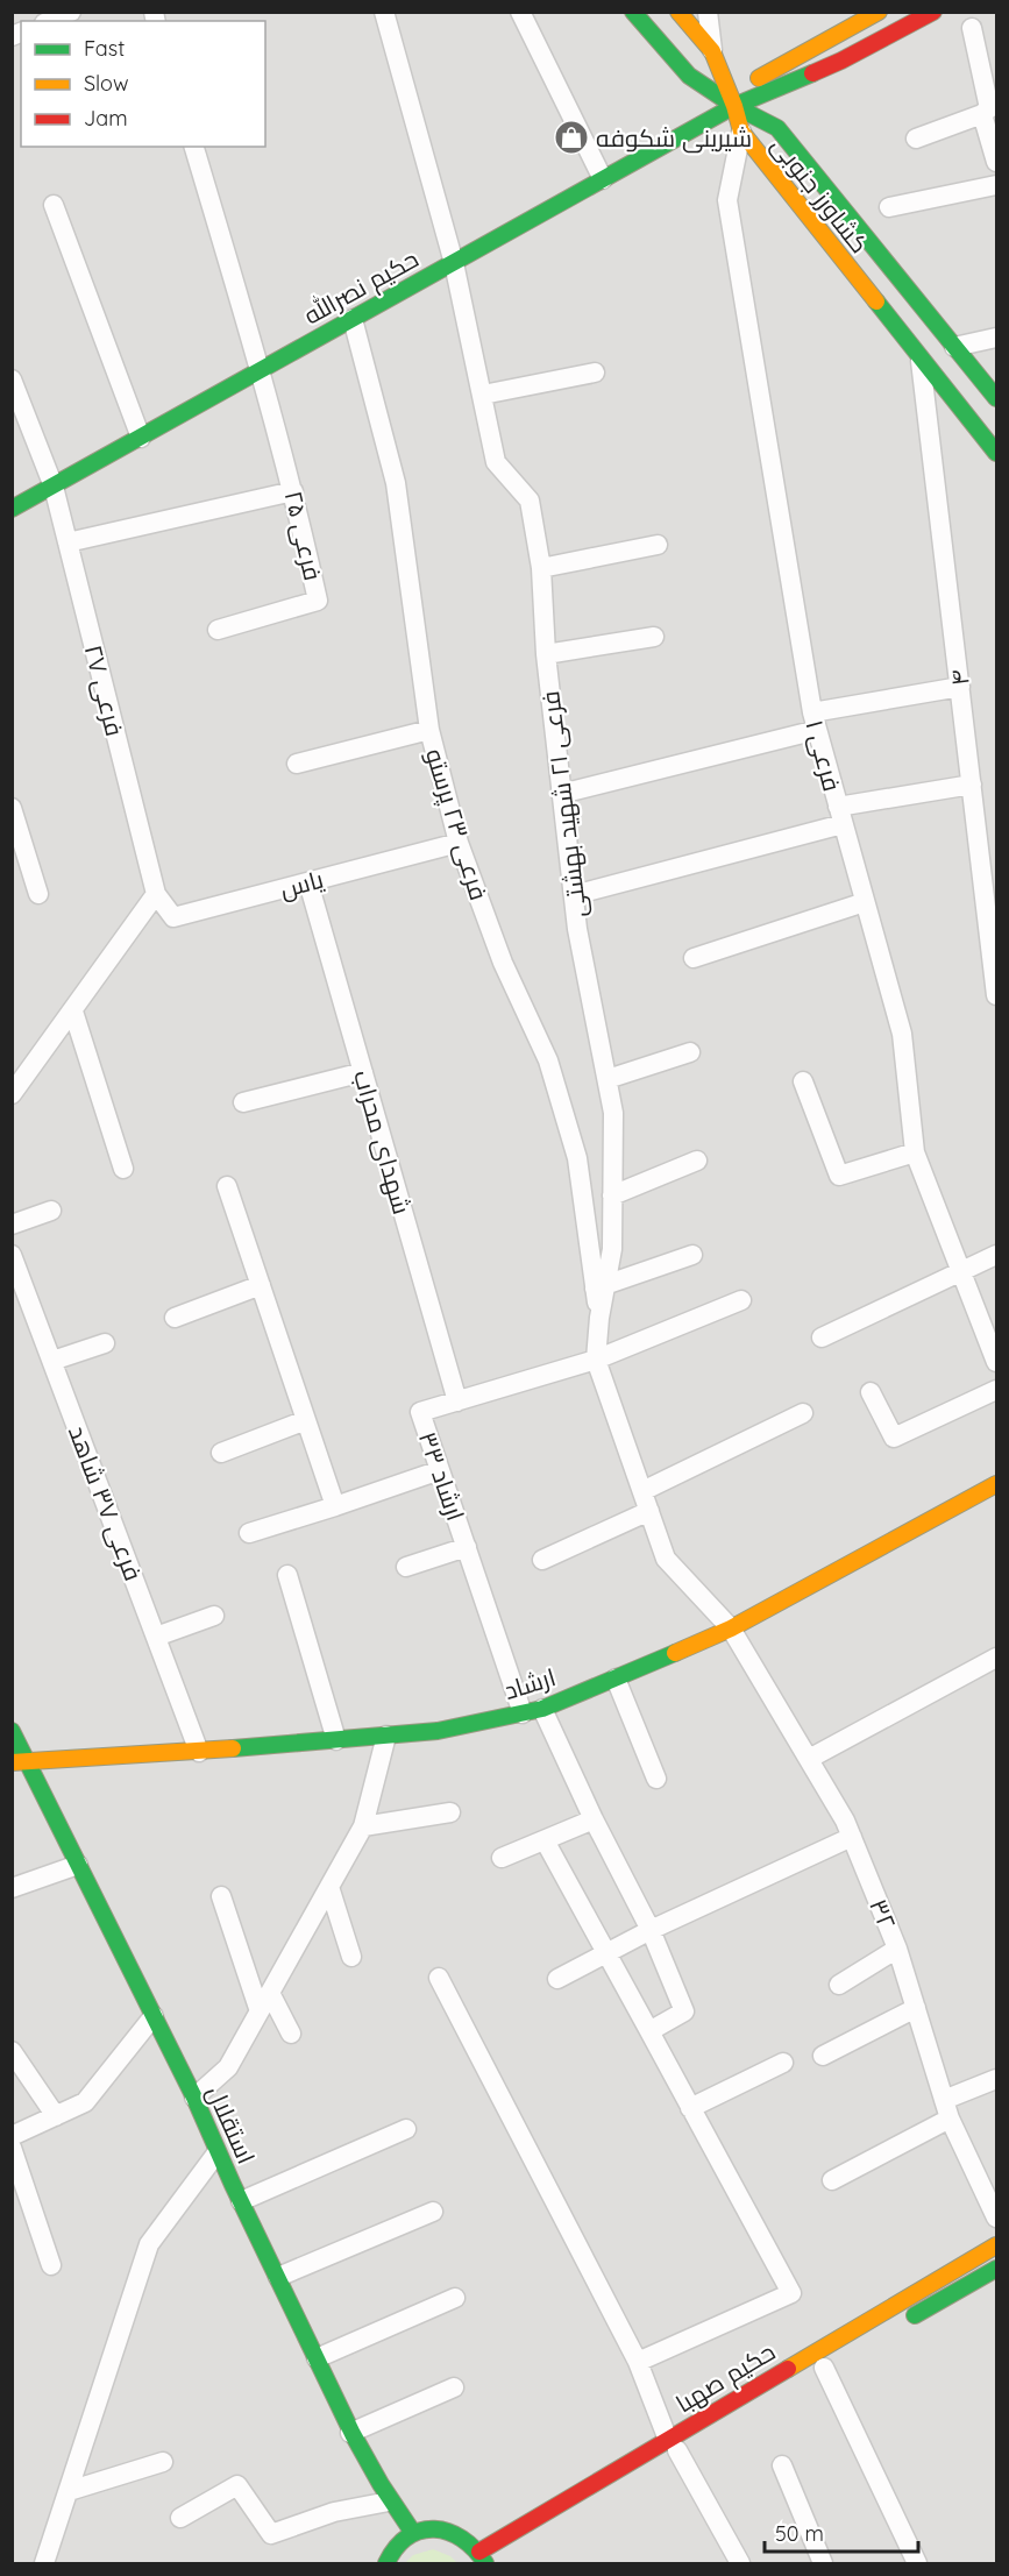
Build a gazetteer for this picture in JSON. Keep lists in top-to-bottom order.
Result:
{
  "streets": {
    "street": [
      "کشاورز جنوبی",
      "حکیم نصرالله",
      "فرعی ۲۵",
      "۴",
      "فرعی ۲۷",
      "فرعی ۱",
      "فرعی ۲۱ شهید بهشتی",
      "فرعی ۲۳ پرستو",
      "یاس",
      "شهدای محراب",
      "ارشاد ۳۳",
      "فرعی ۳۷ شاهد",
      "ارشاد",
      "۳۲",
      "استقلال",
      "حکیم صهبا"
    ]
  },
  "crossings": [
    ["کشاورز جنوبی", "حکیم نصرالله"],
    ["کشاورز جنوبی", "۴"],
    ["کشاورز جنوبی", "فرعی ۱"],
    ["حکیم نصرالله", "فرعی ۲۵"],
    ["حکیم نصرالله", "فرعی ۲۷"],
    ["حکیم نصرالله", "فرعی ۲۱ شهید بهشتی"],
    ["حکیم نصرالله", "فرعی ۲۳ پرستو"],
    ["فرعی ۲۷", "یاس"],
    ["فرعی ۲۱ شهید بهشتی", "فرعی ۲۳ پرستو"],
    ["فرعی ۲۱ شهید بهشتی", "ارشاد ۳۳"],
    ["فرعی ۲۱ شهید بهشتی", "۳۲"],
    ["فرعی ۲۳ پرستو", "یاس"],
    ["یاس", "شهدای محراب"],
    ["شهدای محراب", "ارشاد ۳۳"],
    ["ارشاد ۳۳", "ارشاد"],
    ["ارشاد ۳۳", "۳۲"],
    ["فرعی ۳۷ شاهد", "ارشاد"],
    ["ارشاد", "۳۲"],
    ["ارشاد", "استقلال"]
  ],
  "places": {
    "shop": ["شیرینی شکوفه"]
  },
  "legend": ["Fast", "Slow", "Jam"],
  "scale_bar": "50 m"
}
